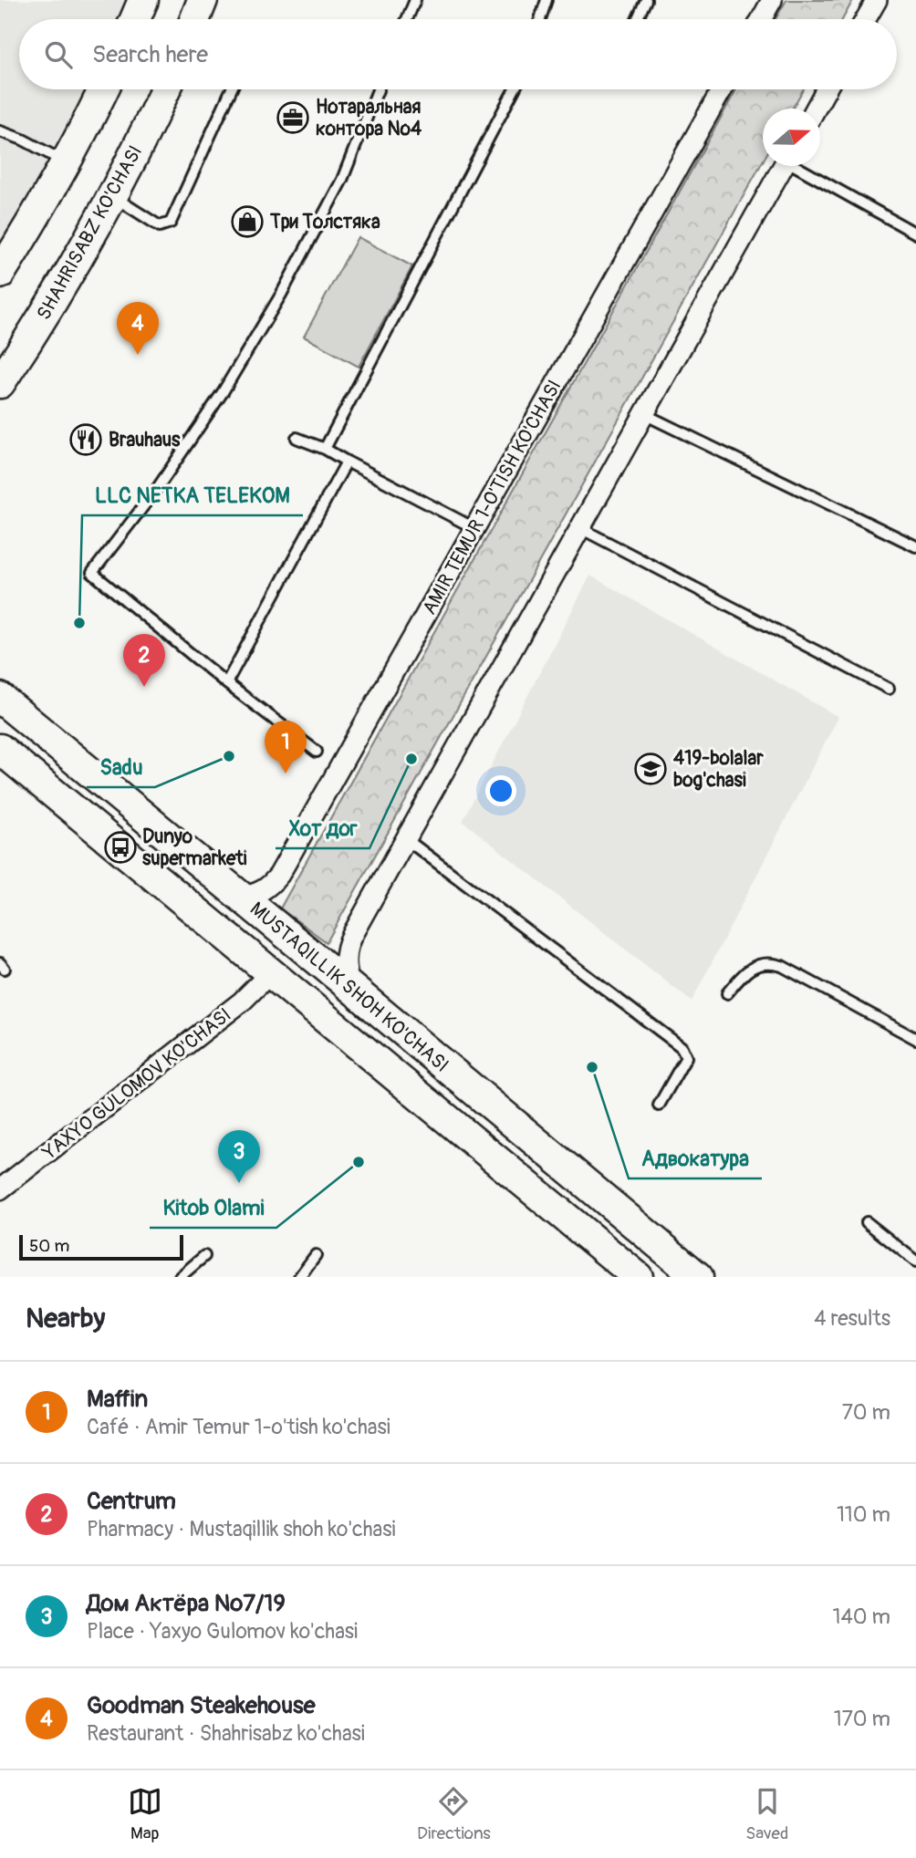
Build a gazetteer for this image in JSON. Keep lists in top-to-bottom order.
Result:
{
  "streets": {
    "main road": ["SHAHRISABZ KO'CHASI", "MUSTAQILLIK SHOH KO'CHASI"],
    "street": ["AMIR TEMUR 1-O'TISH KO'CHASI", "YAXYO GULOMOV KO'CHASI"]
  },
  "crossings": [
    ["AMIR TEMUR 1-O'TISH KO'CHASI", "MUSTAQILLIK SHOH KO'CHASI"],
    ["MUSTAQILLIK SHOH KO'CHASI", "YAXYO GULOMOV KO'CHASI"]
  ],
  "places": {
    "office": ["Нотаральная контора №4"],
    "shop": ["Три Толстяка"],
    "restaurant": ["Brauhaus"],
    "other": [
      "LLC NETKA TELEKOM",
      "Sadu",
      "Хот дог",
      "Адвокатура",
      "Kitob Olami"
    ],
    "school or university": ["419-bolalar bog'chasi"],
    "bus stop": ["Dunyo supermarketi"]
  },
  "scale_bar": "50 m",
  "north": "right",
  "page": {
    "search": "Search here",
    "pins": [
      "4",
      "2",
      "1",
      "3"
    ],
    "scale": "50 m",
    "heading": ["Nearby", "4 results"],
    "list": [
      {
        "mark": "1",
        "name": "Maffin",
        "note": "Café · Amir Temur 1-o'tish ko'chasi",
        "value": "70 m"
      },
      {
        "mark": "2",
        "name": "Centrum",
        "note": "Pharmacy · Mustaqillik shoh ko'chasi",
        "value": "110 m"
      },
      {
        "mark": "3",
        "name": "Дом Актёра №7/19",
        "note": "Place · Yaxyo Gulomov ko'chasi",
        "value": "140 m"
      },
      {
        "mark": "4",
        "name": "Goodman Steakehouse",
        "note": "Restaurant · Shahrisabz ko'chasi",
        "value": "170 m"
      }
    ],
    "nav": ["Map", "Directions", "Saved"]
  }
}
